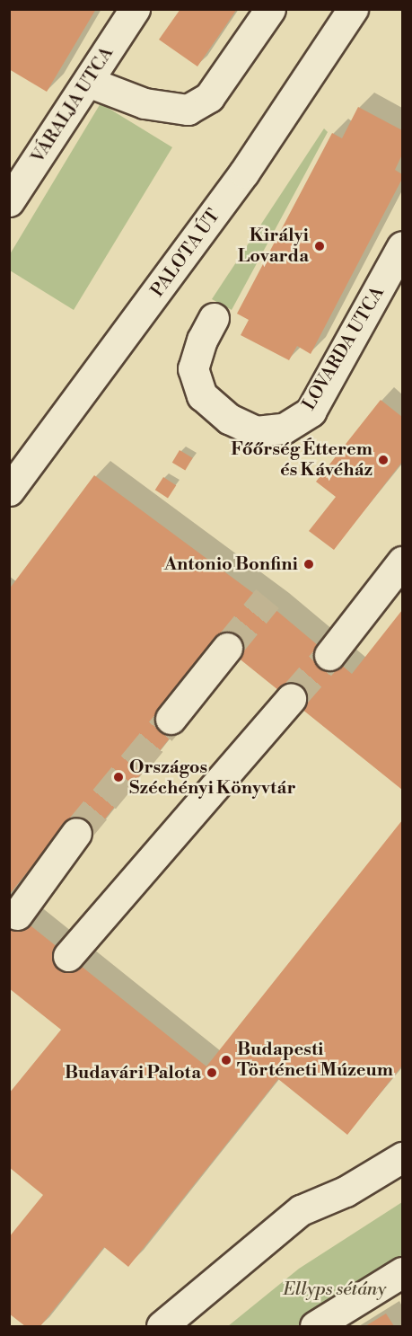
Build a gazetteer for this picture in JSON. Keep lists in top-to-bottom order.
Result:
{
  "streets": {
    "street": ["VÁRALJA UTCA", "PALOTA ÚT", "LOVARDA UTCA"]
  },
  "parks": ["Ellyps sétány"],
  "places": [
    "Királyi Lovarda",
    "Főőrség Étterem és Kávéház",
    "Antonio Bonfini",
    "Országos Széchényi Könyvtár",
    "Budapesti Történeti Múzeum",
    "Budavári Palota"
  ]
}
